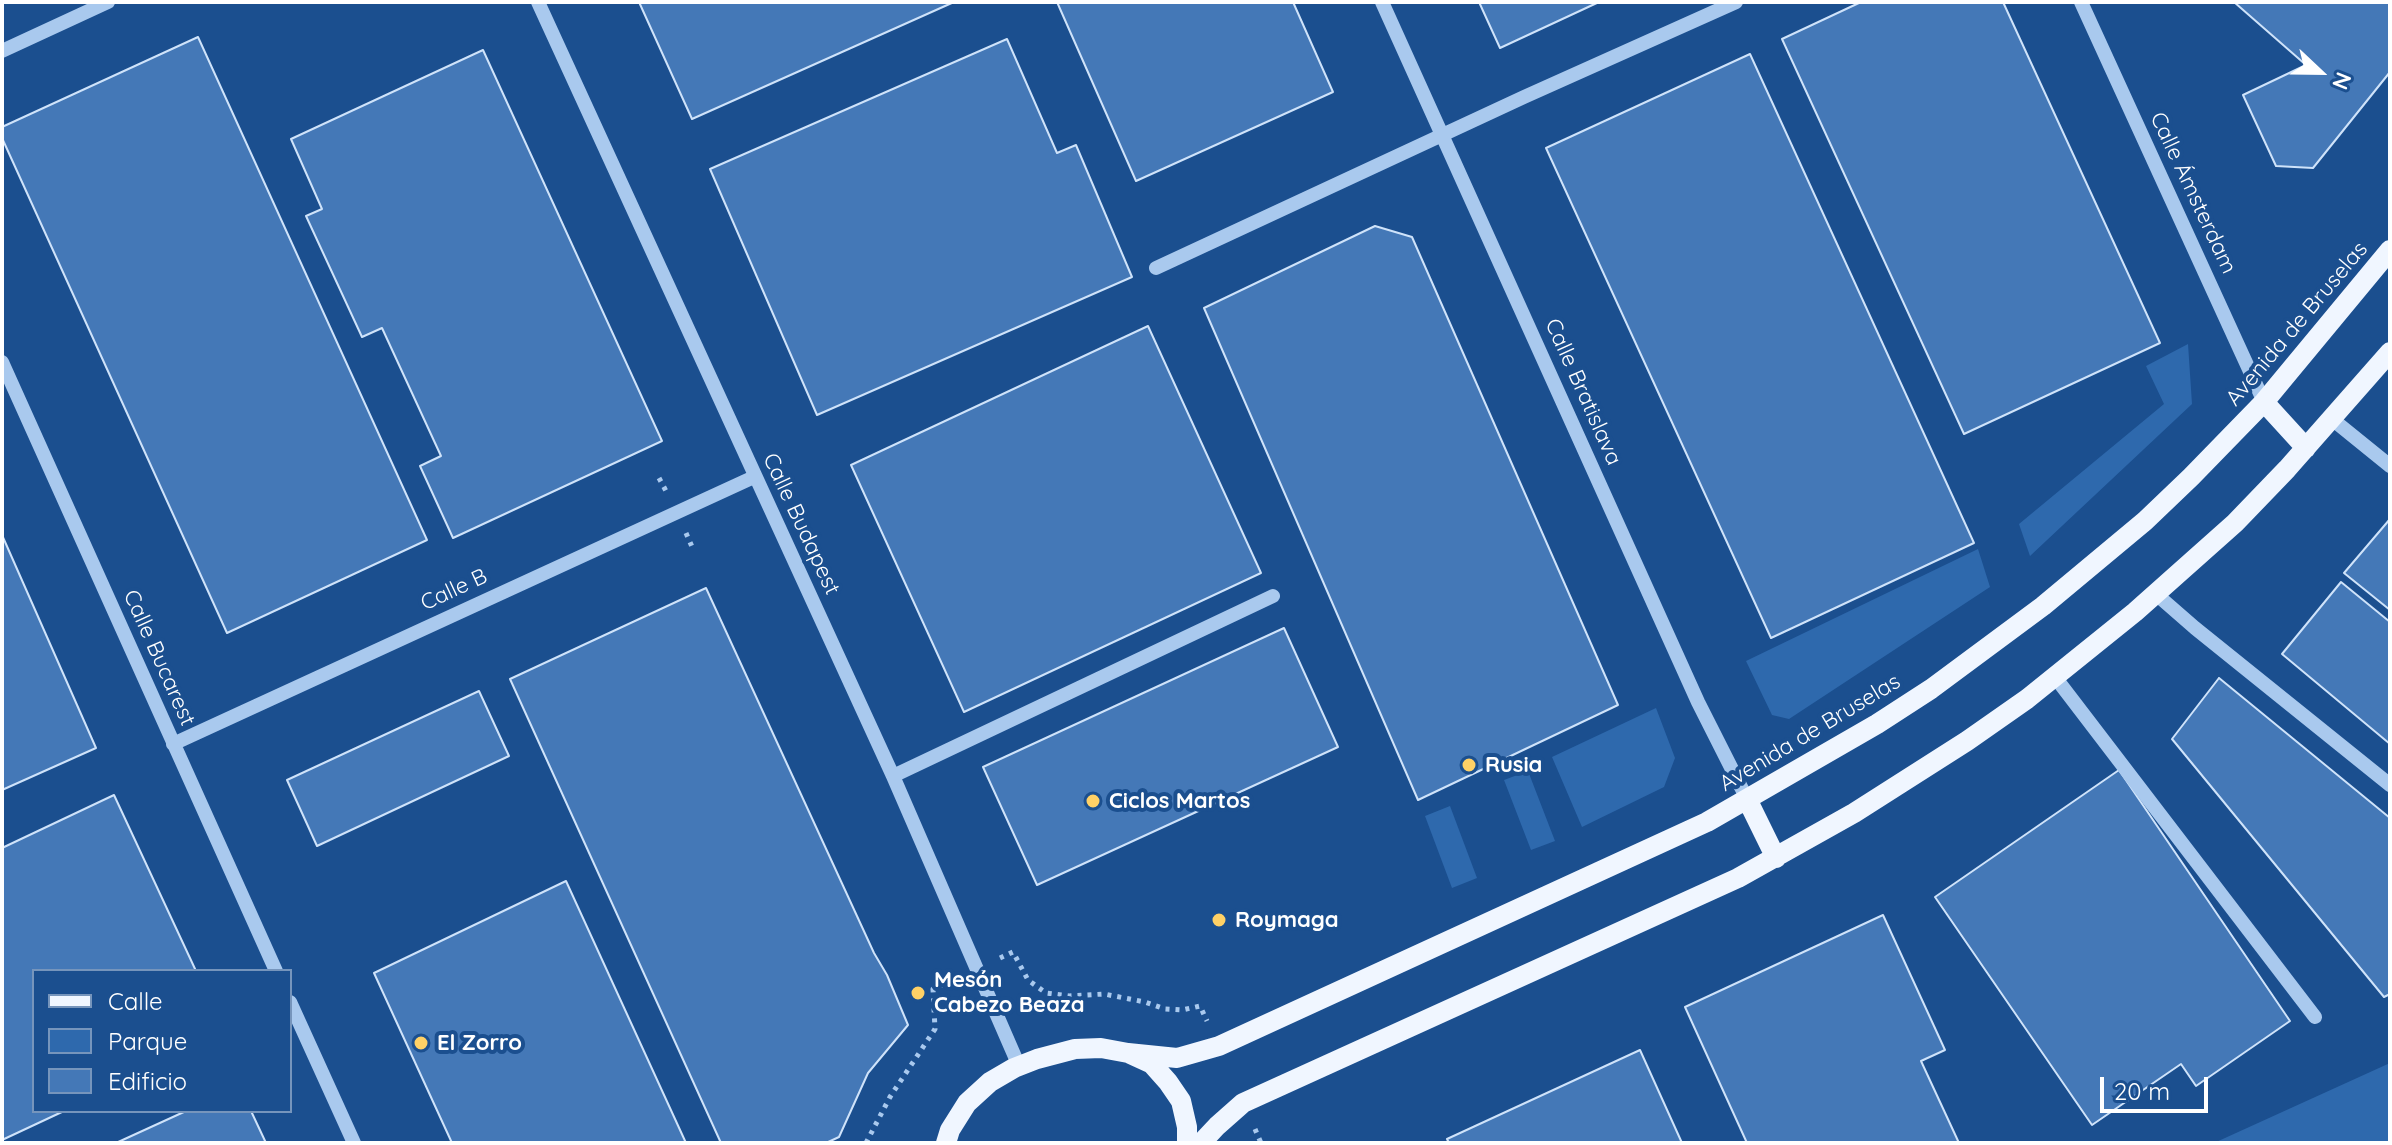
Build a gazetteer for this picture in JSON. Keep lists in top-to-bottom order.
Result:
{
  "streets": {
    "main road": ["Avenida de Bruselas"],
    "street": [
      "Calle Ámsterdam",
      "Calle Bratislava",
      "Calle Budapest",
      "Calle B",
      "Calle Bucarest"
    ]
  },
  "crossings": [
    ["Calle Ámsterdam", "Avenida de Bruselas"],
    ["Avenida de Bruselas", "Calle Bratislava"],
    ["Avenida de Bruselas", "Calle Budapest"],
    ["Calle Budapest", "Calle B"],
    ["Calle B", "Calle Bucarest"]
  ],
  "places": [
    "Rusia",
    "Ciclos Martos",
    "Roymaga",
    "Mesón Cabezo Beaza",
    "El Zorro"
  ],
  "legend": ["Calle", "Parque", "Edificio"],
  "scale_bar": "20 m",
  "north": "right"
}
